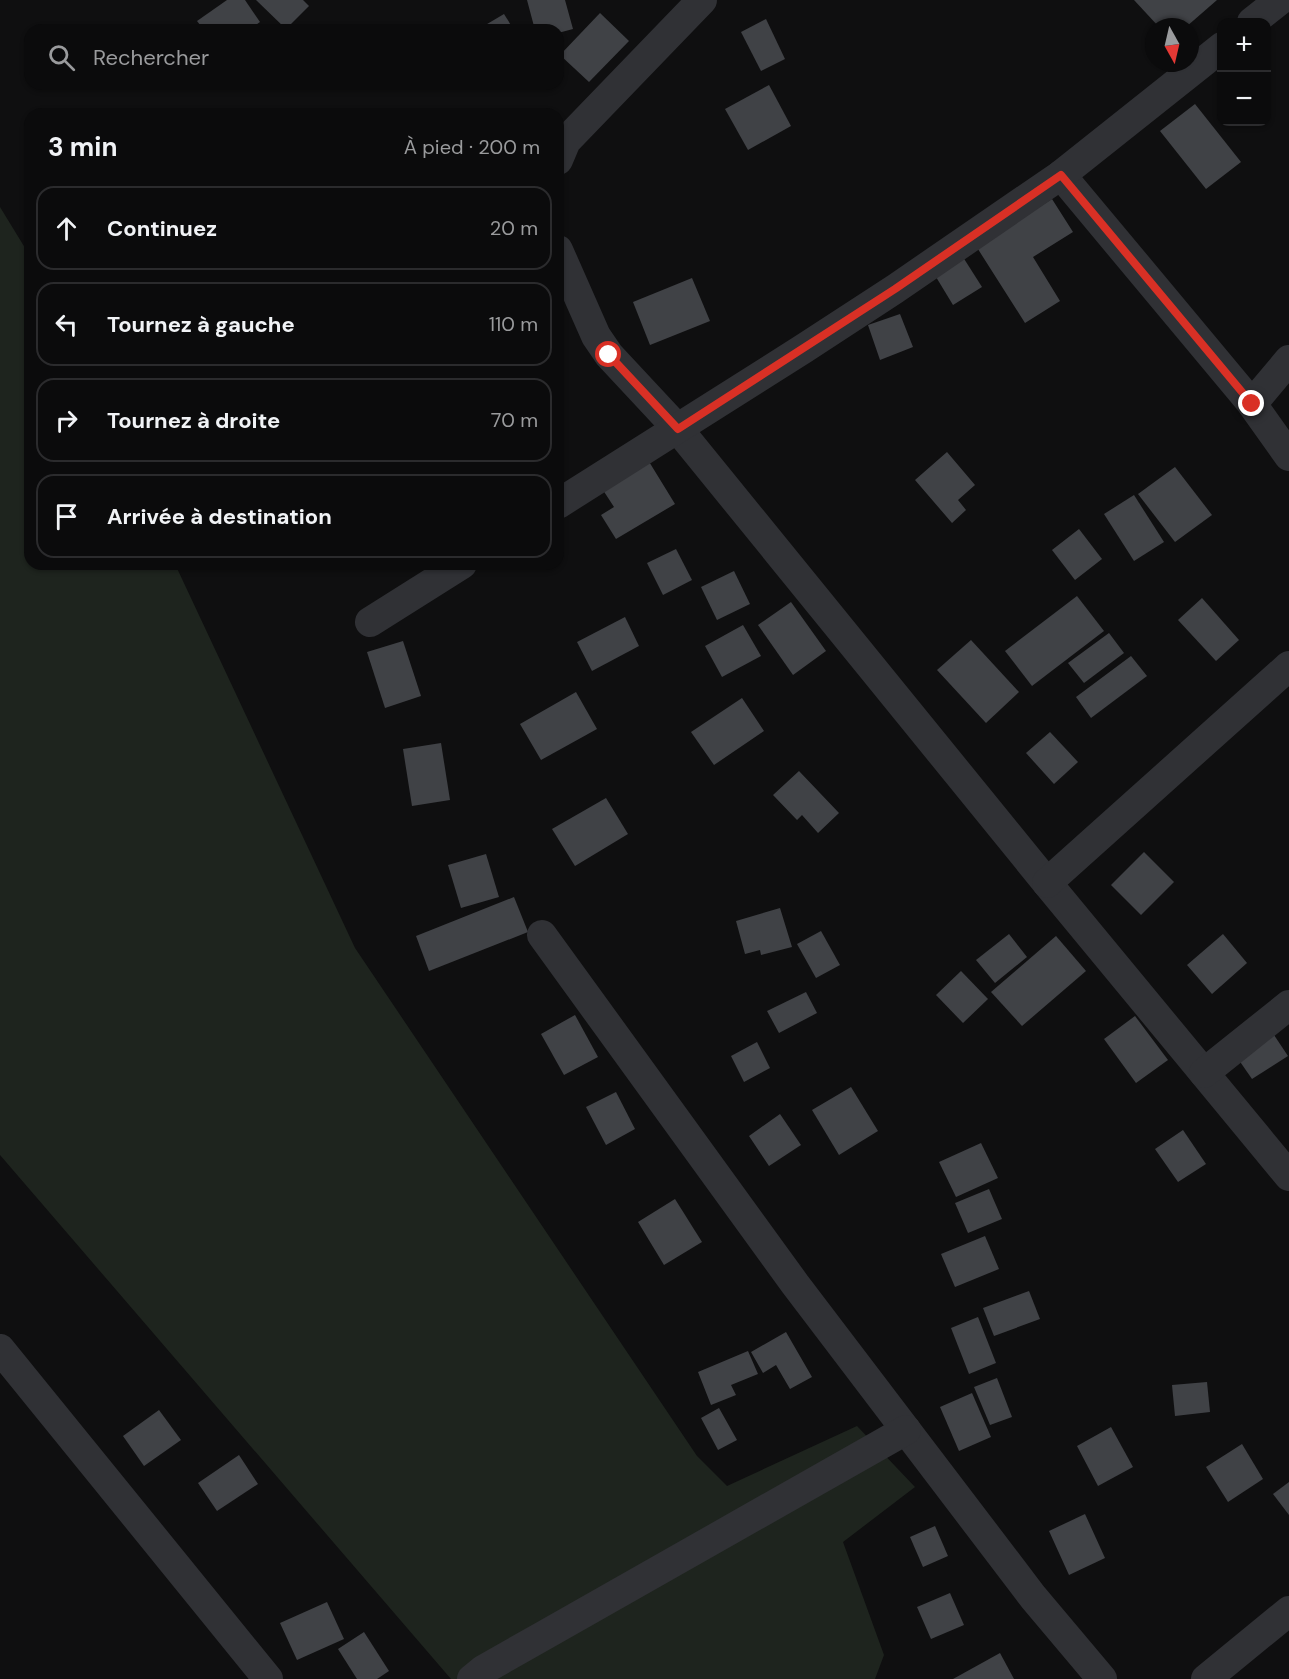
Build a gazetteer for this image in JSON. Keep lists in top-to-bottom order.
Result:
{
  "north": "bottom",
  "page": {
    "map_buttons": ["+", "−"],
    "search": "Rechercher",
    "heading": ["3 min", "À pied · 200 m"],
    "list": [
      ["Continuez", "20 m"],
      ["Tournez à gauche", "110 m"],
      ["Tournez à droite", "70 m"],
      "Arrivée à destination"
    ]
  }
}
